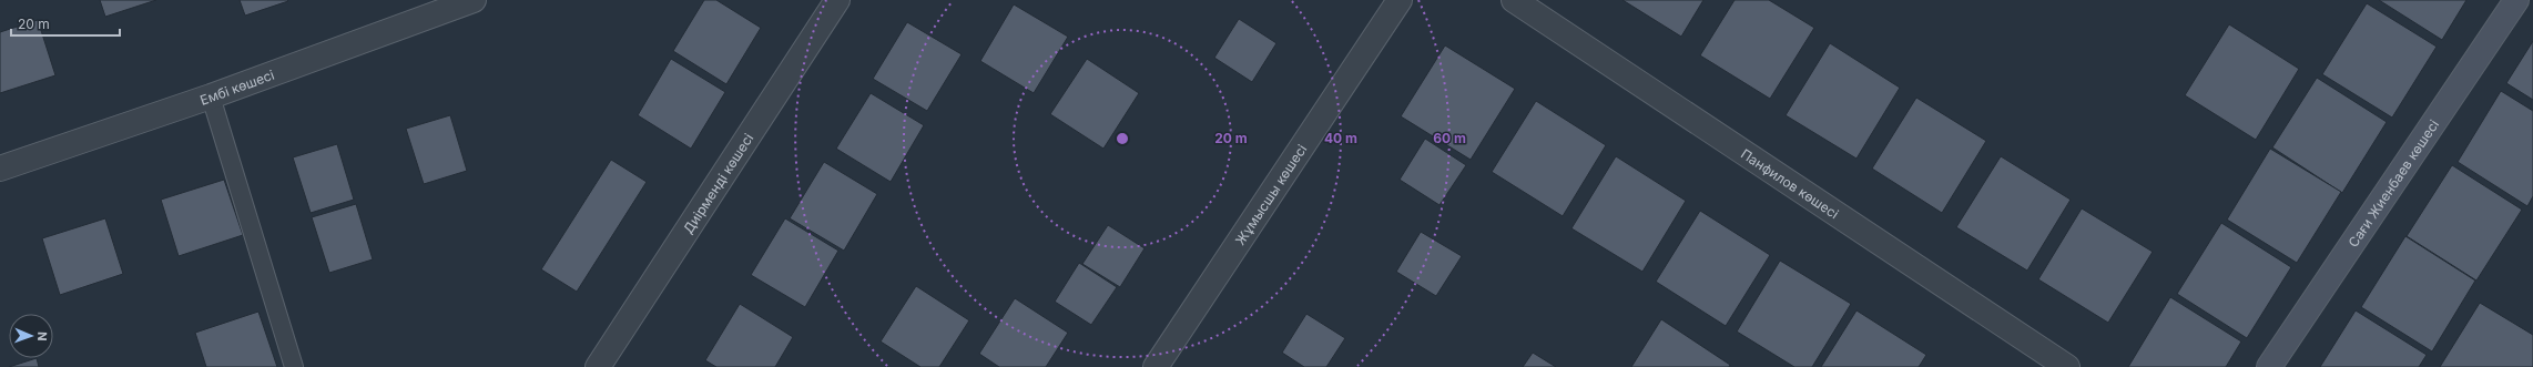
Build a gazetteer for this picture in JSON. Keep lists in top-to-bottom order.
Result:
{
  "streets": {
    "main road": ["Сағи Жиенбаев көшесі"],
    "street": [
      "Ембі көшесі",
      "Диірменді көшесі",
      "Панфилов көшесі",
      "Жұмысшы көшесі"
    ]
  },
  "scale_bar": "20 m",
  "north": "right",
  "rings": ["20 m", "40 m", "60 m"]
}
